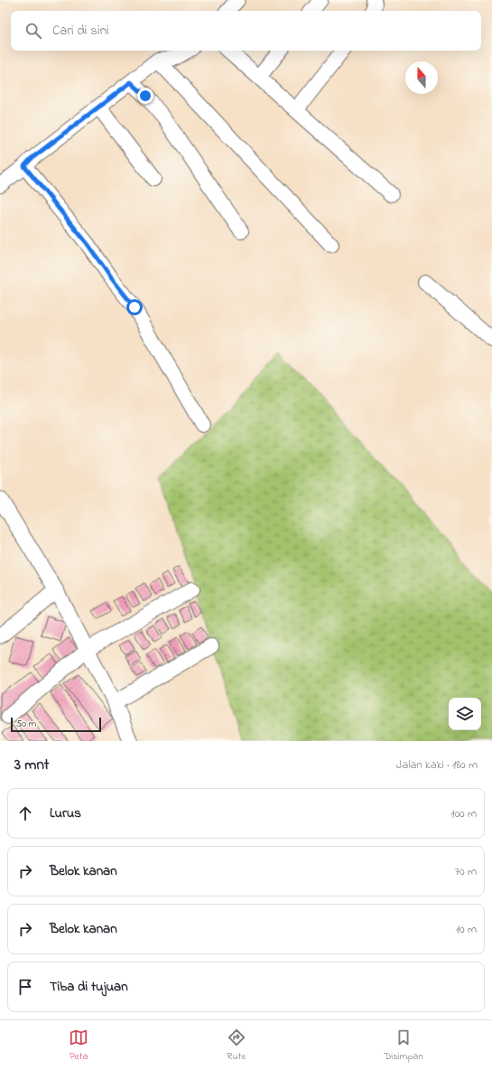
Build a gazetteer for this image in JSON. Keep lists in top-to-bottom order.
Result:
{
  "scale_bar": "50 m",
  "north": "top",
  "page": {
    "search": "Cari di sini",
    "scale": "50 m",
    "heading": ["3 mnt", "Jalan kaki · 180 m"],
    "list": [
      ["Lurus", "100 m"],
      ["Belok kanan", "70 m"],
      ["Belok kanan", "10 m"],
      "Tiba di tujuan"
    ],
    "nav": ["Peta", "Rute", "Disimpan"]
  }
}
